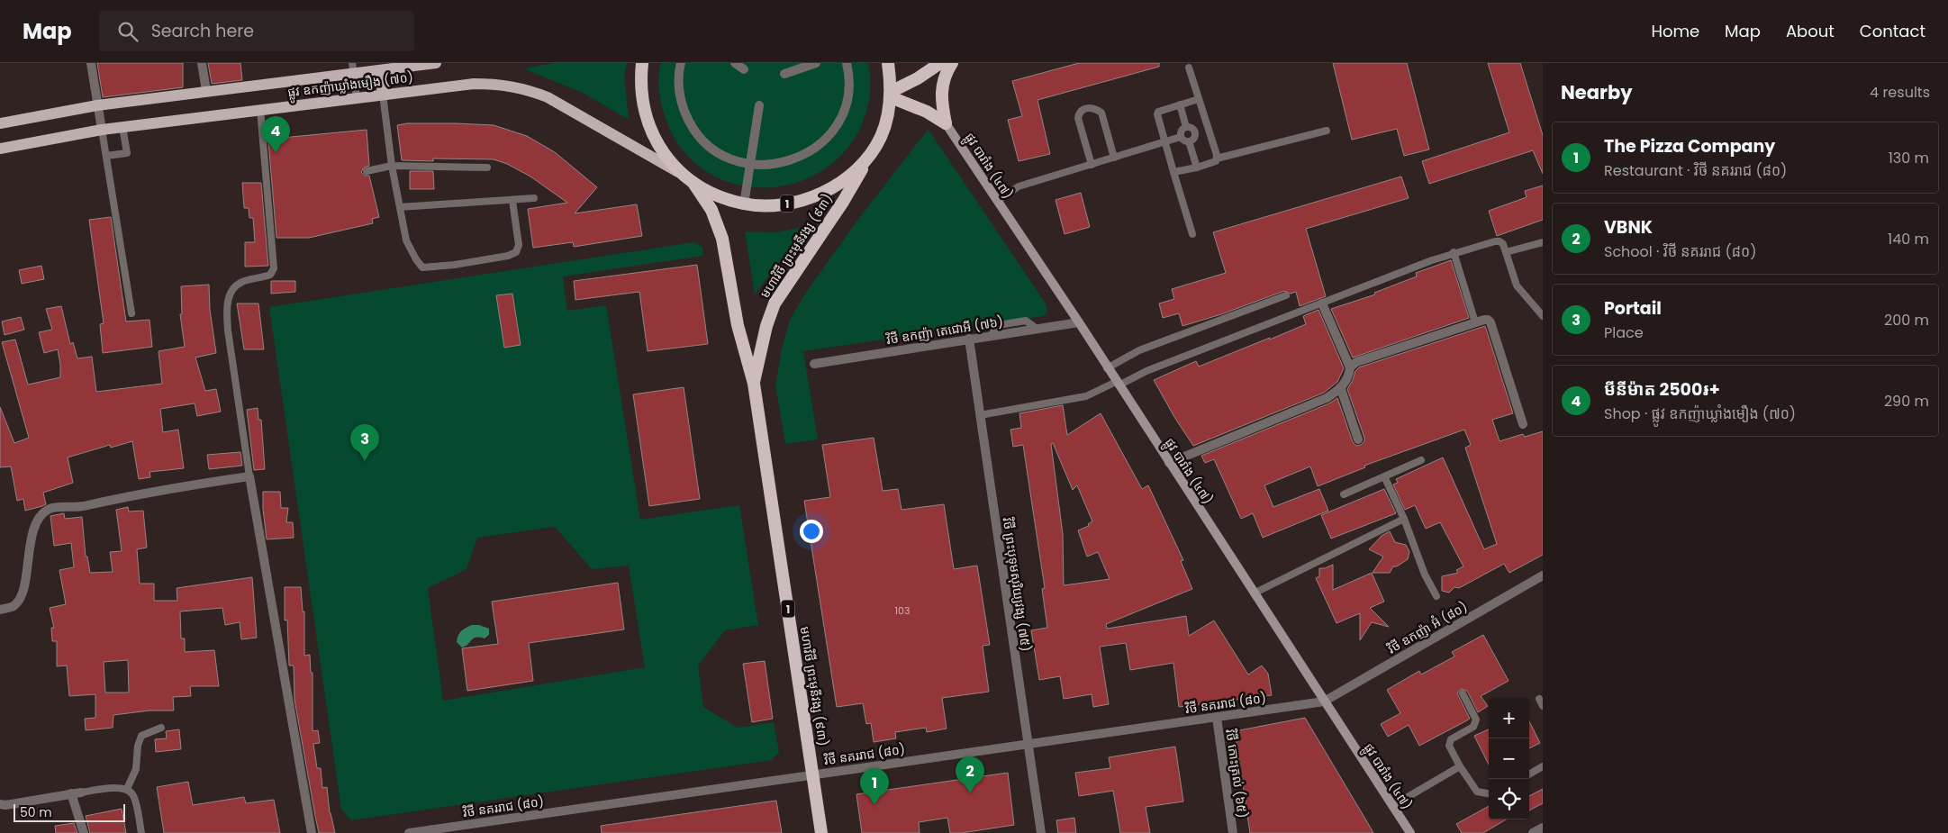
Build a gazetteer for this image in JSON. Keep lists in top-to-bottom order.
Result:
{
  "streets": {
    "highway": ["1", "មហាវិថី ព្រះមុនីវង្ស (៩៣)"],
    "main road": ["ផ្លូវ ឧកញ៉ាឃ្លាំងមឿង (៧០)", "ផ្លូវ បារាំង (៤៧)"],
    "street": [
      "វិថី ឧកញ៉ា តេជោអី (៧៦)",
      "វិថី ព្រះបុទុមសុរិយ្យវង្ស (៧៥)",
      "វិថី ឧកញ៉ា អ៊ំ (៨០)",
      "វិថី នគររាជ (៨០)",
      "វិថី កោះត្រល់ (៦៥)"
    ]
  },
  "crossings": [
    ["ផ្លូវ ឧកញ៉ាឃ្លាំងមឿង (៧០)", "1"],
    ["ផ្លូវ ឧកញ៉ាឃ្លាំងមឿង (៧០)", "មហាវិថី ព្រះមុនីវង្ស (៩៣)"],
    ["ផ្លូវ បារាំង (៤៧)", "វិថី ឧកញ៉ា តេជោអី (៧៦)"],
    ["ផ្លូវ បារាំង (៤៧)", "វិថី ឧកញ៉ា អ៊ំ (៨០)"],
    ["ផ្លូវ បារាំង (៤៧)", "វិថី នគររាជ (៨០)"],
    ["1", "មហាវិថី ព្រះមុនីវង្ស (៩៣)"],
    ["មហាវិថី ព្រះមុនីវង្ស (៩៣)", "វិថី នគររាជ (៨០)"],
    ["វិថី ឧកញ៉ា តេជោអី (៧៦)", "វិថី ព្រះបុទុមសុរិយ្យវង្ស (៧៥)"],
    ["វិថី ព្រះបុទុមសុរិយ្យវង្ស (៧៥)", "វិថី នគររាជ (៨០)"],
    ["វិថី ឧកញ៉ា អ៊ំ (៨០)", "វិថី នគររាជ (៨០)"],
    ["វិថី នគររាជ (៨០)", "វិថី កោះត្រល់ (៦៥)"]
  ],
  "house_numbers": ["103"],
  "scale_bar": "50 m",
  "page": {
    "header": "Map",
    "search": "Search here",
    "nav": [
      "Home",
      "Map",
      "About",
      "Contact"
    ],
    "heading": ["Nearby", "4 results"],
    "pins": [
      "4",
      "3",
      "2",
      "1"
    ],
    "list": [
      {
        "mark": "1",
        "name": "The Pizza Company",
        "note": "Restaurant · វិថី នគររាជ (៨០)",
        "value": "130 m"
      },
      {
        "mark": "2",
        "name": "VBNK",
        "note": "School · វិថី នគររាជ (៨០)",
        "value": "140 m"
      },
      {
        "mark": "3",
        "name": "Portail",
        "note": "Place",
        "value": "200 m"
      },
      {
        "mark": "4",
        "name": "មីនីម៉ាត 2500៛+",
        "note": "Shop · ផ្លូវ ឧកញ៉ាឃ្លាំងមឿង (៧០)",
        "value": "290 m"
      }
    ],
    "map_buttons": ["+", "−"],
    "scale": "50 m"
  }
}
